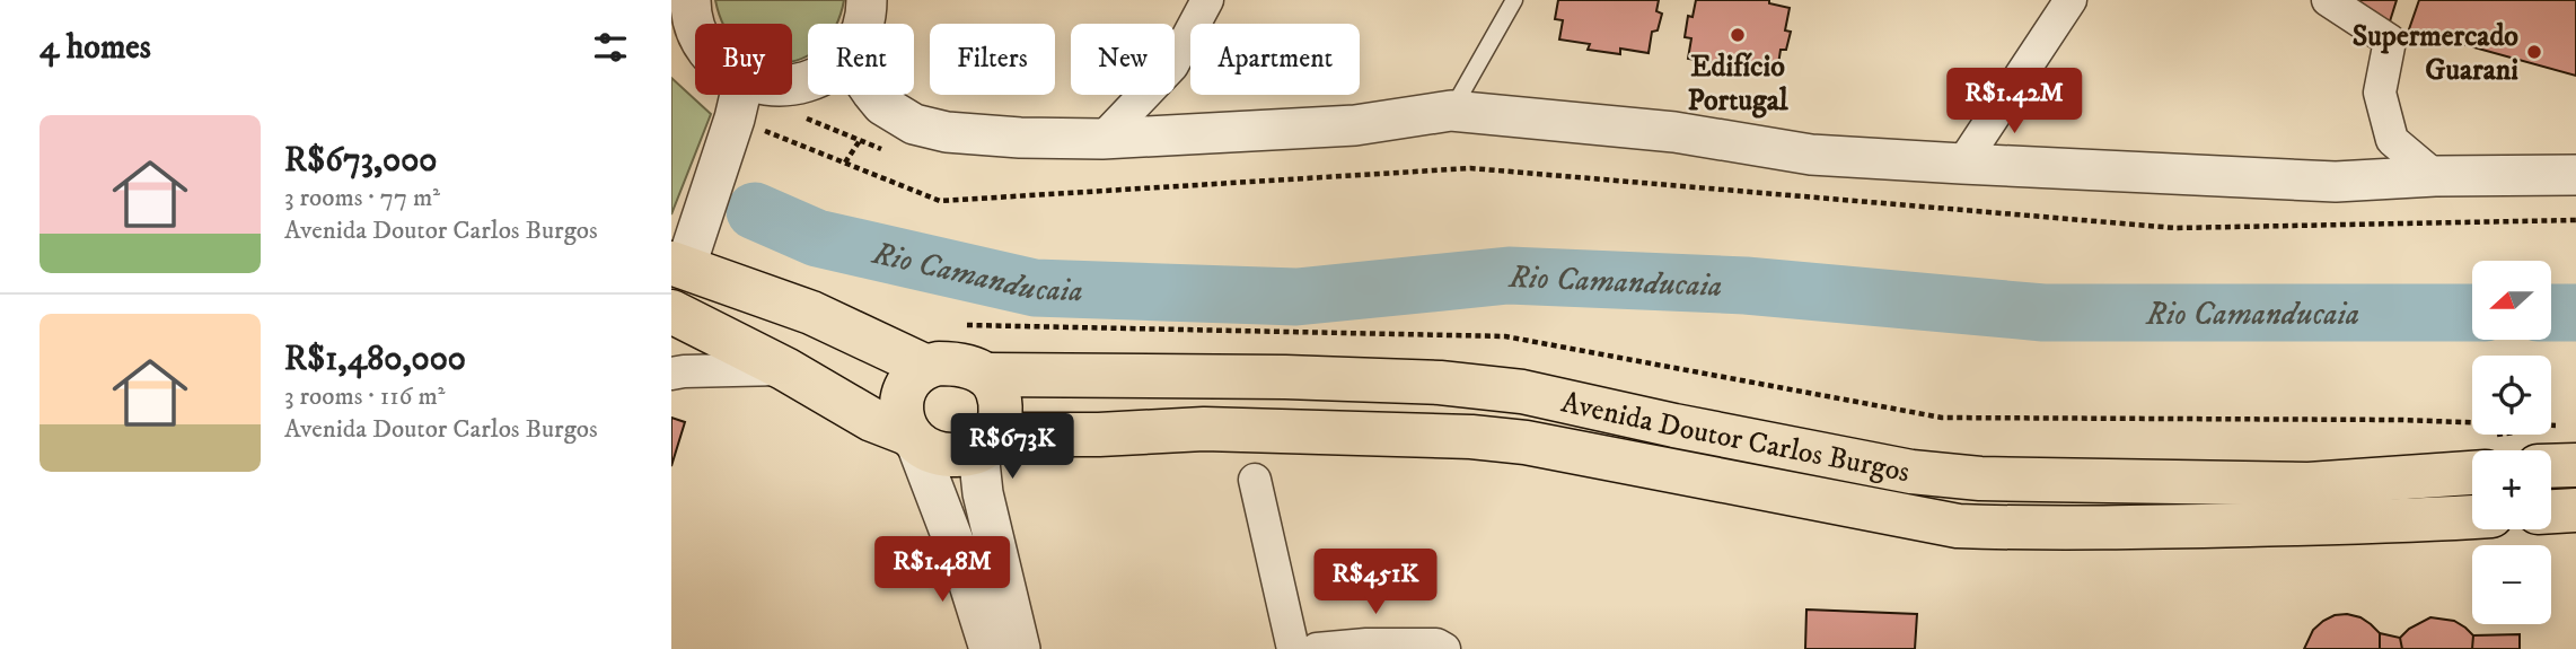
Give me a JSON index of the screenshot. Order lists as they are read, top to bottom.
{
  "streets": {
    "main road": ["Avenida Doutor Carlos Burgos"]
  },
  "water": ["Rio Camanducaia"],
  "places": ["Edifício Portugal", "Supermercado Guarani"],
  "north": "left",
  "page": {
    "heading": "4 homes",
    "chip": [
      "Buy",
      "Rent",
      "Filters",
      "New",
      "Apartment"
    ],
    "price": [
      "R$1.42M",
      "R$673K",
      "R$1.48M",
      "R$451K"
    ],
    "list": [
      {
        "name": "R$673,000",
        "note": "3 rooms · 77 m² · Avenida Doutor Carlos Burgos"
      },
      {
        "name": "R$1,480,000",
        "note": "3 rooms · 116 m² · Avenida Doutor Carlos Burgos"
      }
    ],
    "map_buttons": ["+", "−"]
  }
}
